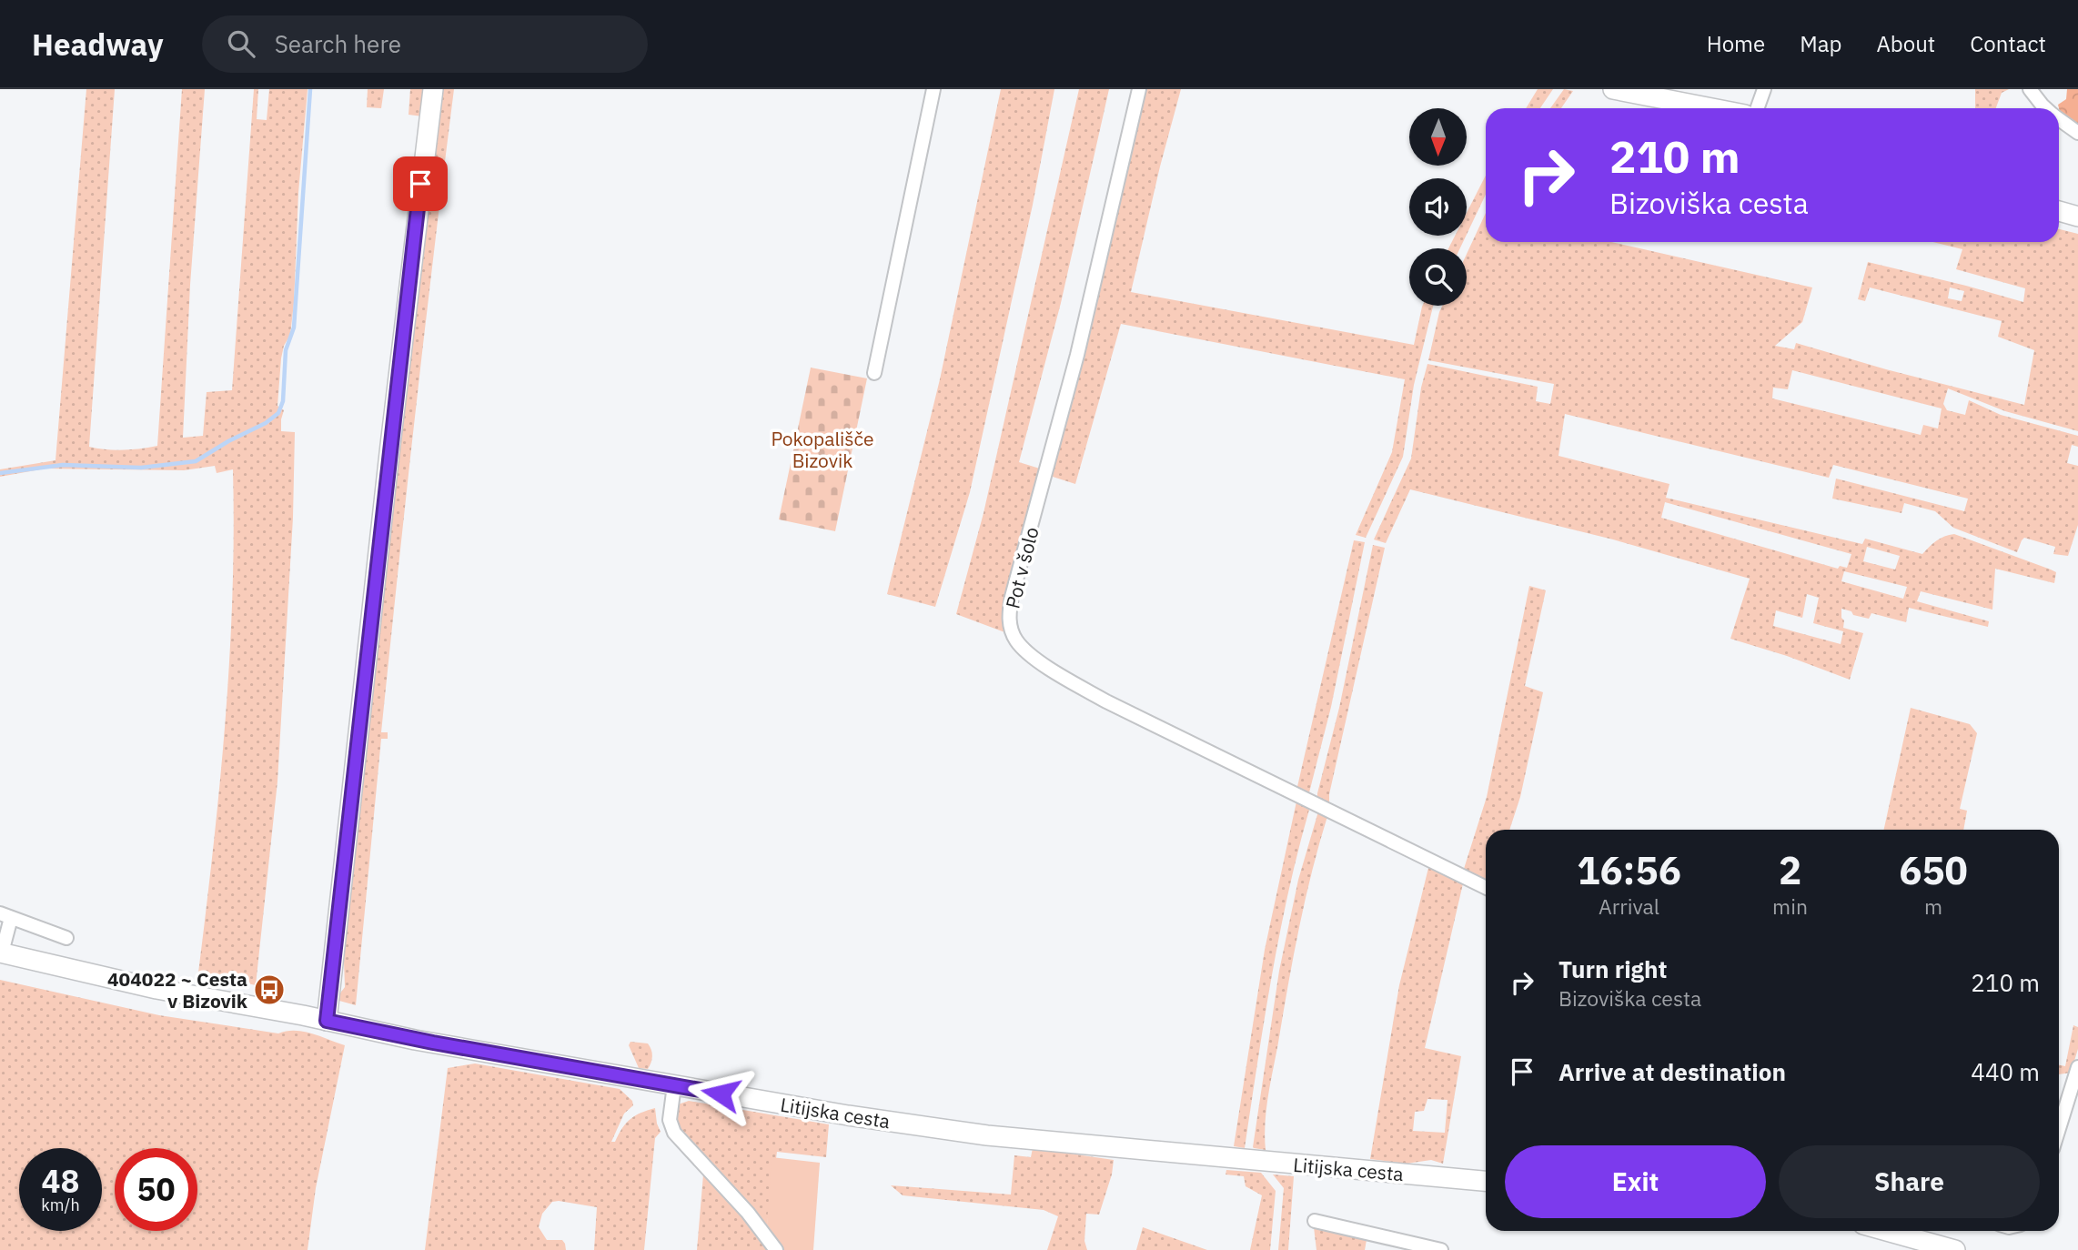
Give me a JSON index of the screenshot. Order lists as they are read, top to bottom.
{
  "streets": {
    "main road": ["Litijska cesta"],
    "street": ["Pot v šolo"]
  },
  "parks": ["Pokopališče Bizovik"],
  "places": {
    "bus stop": ["404022 ~ Cesta v Bizovik"]
  },
  "north": "bottom",
  "page": {
    "header": "Headway",
    "search": "Search here",
    "nav": [
      "Home",
      "Map",
      "About",
      "Contact"
    ],
    "turn": ["210 m", "Bizoviška cesta"],
    "eta": [
      "16:56",
      "Arrival",
      "2",
      "min",
      "650",
      "m"
    ],
    "list": [
      {
        "name": "Turn right",
        "note": "Bizoviška cesta",
        "value": "210 m"
      },
      {
        "name": "Arrive at destination",
        "value": "440 m"
      }
    ],
    "buttons": ["Exit", "Share"],
    "speed": "48 km/h",
    "limit": "50"
  }
}
